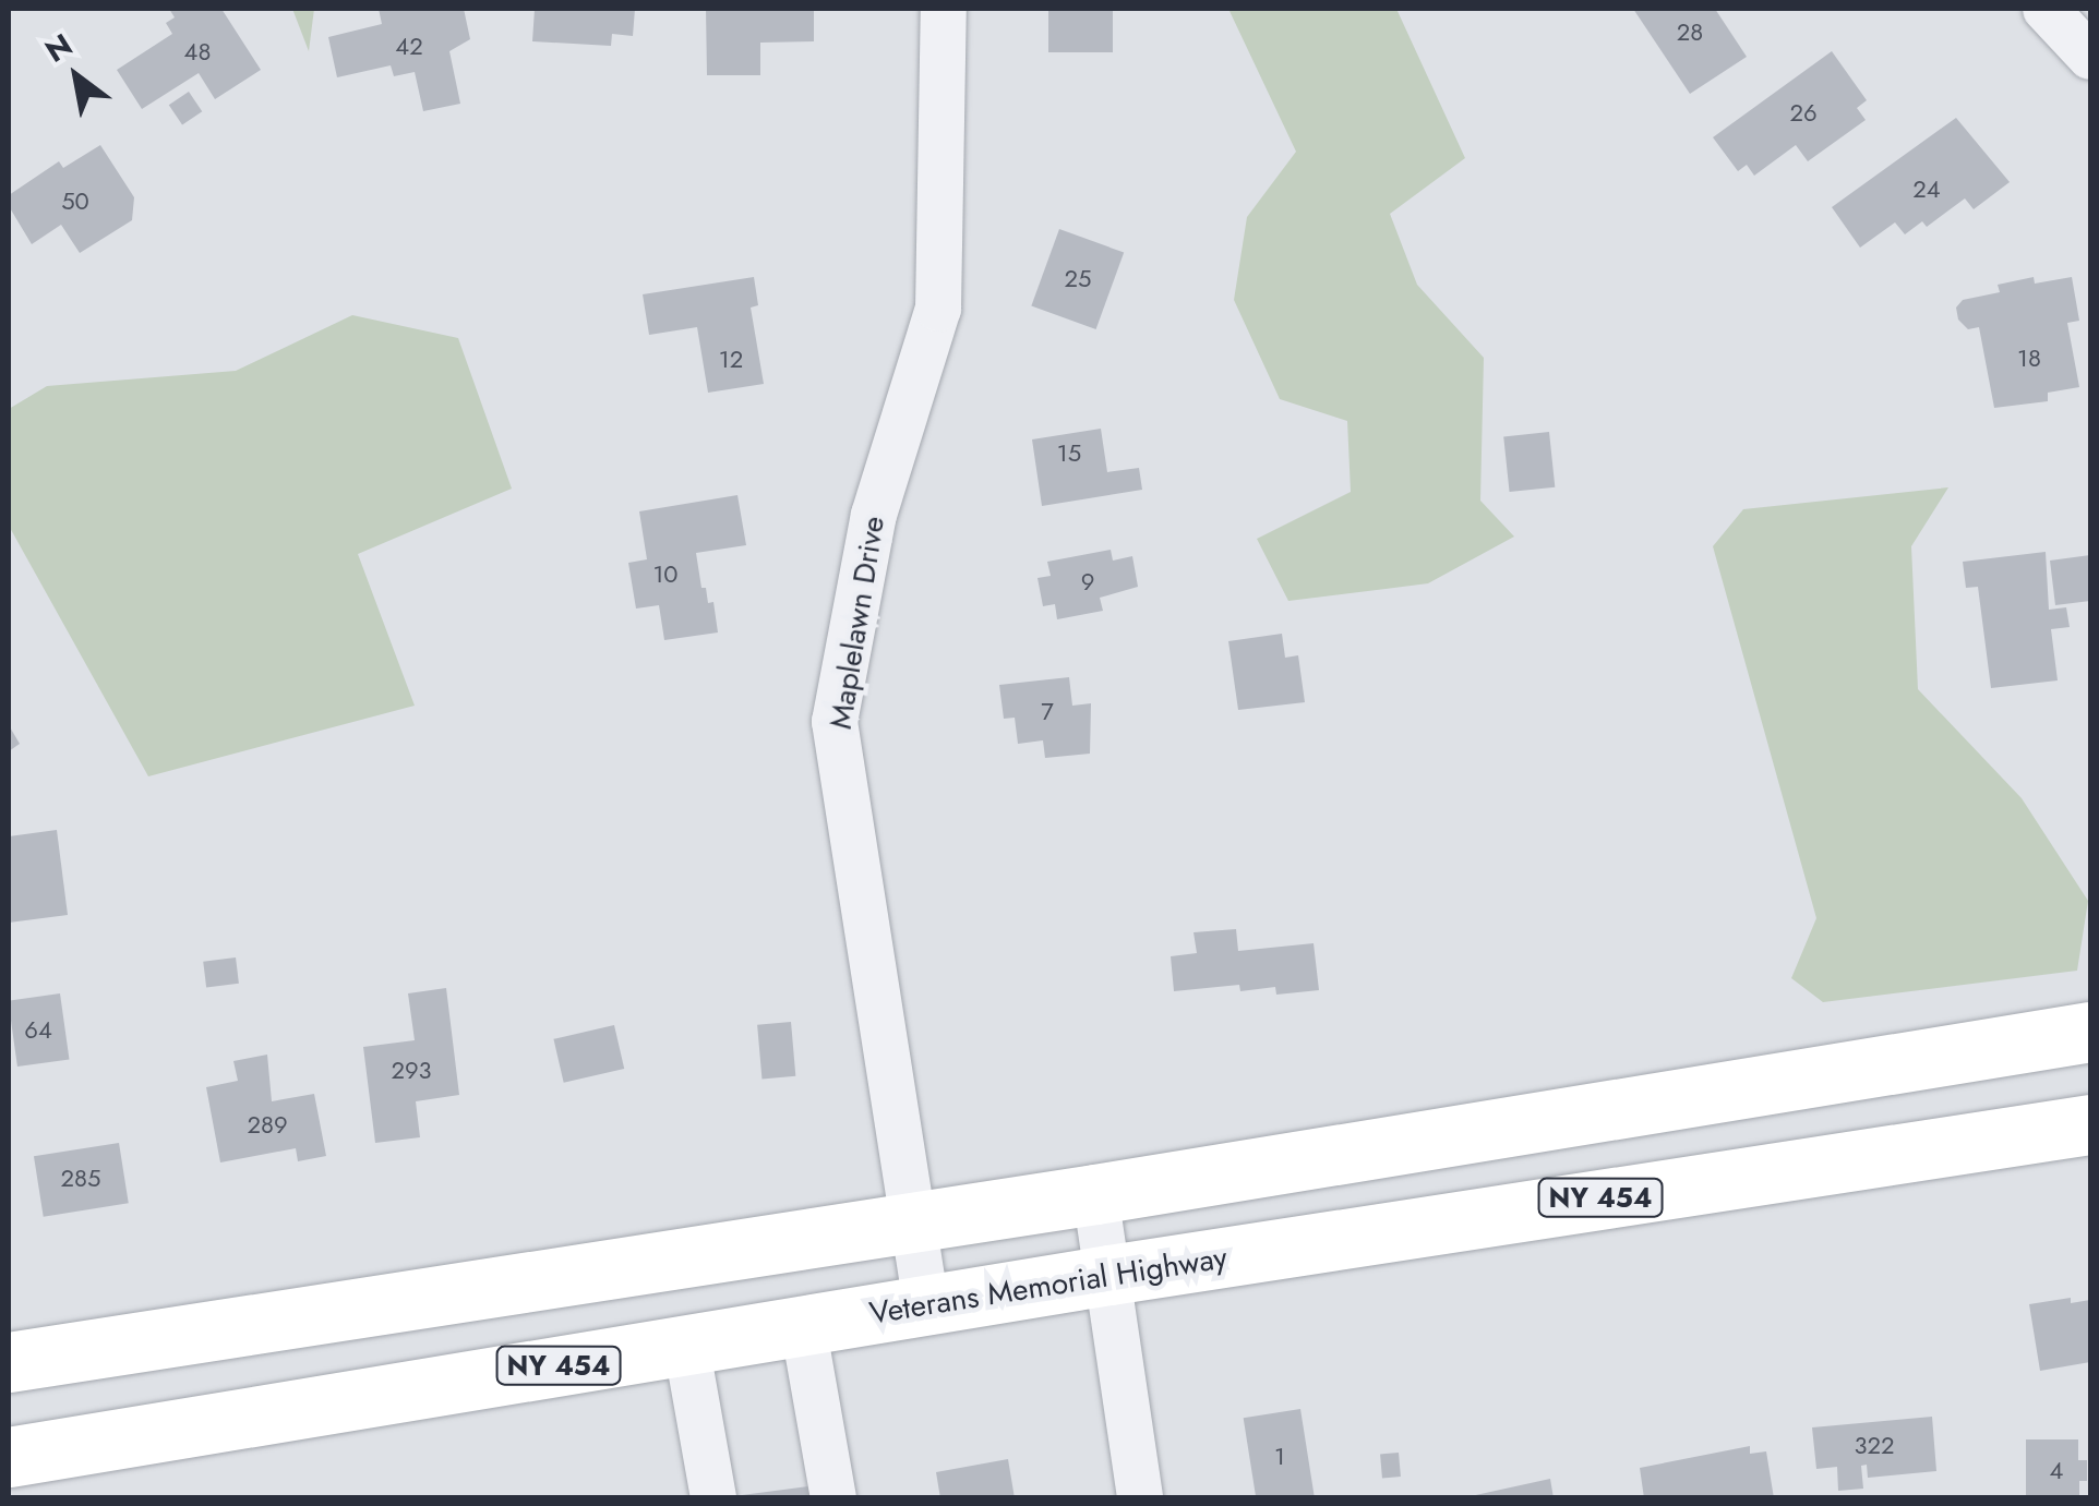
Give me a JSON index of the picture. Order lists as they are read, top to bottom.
{
  "streets": {
    "main road": ["NY 454", "Veterans Memorial Highway"],
    "street": ["Maplelawn Drive"]
  },
  "crossings": [
    ["Maplelawn Drive", "Veterans Memorial Highway"]
  ],
  "house_numbers": [
    "28",
    "42",
    "48",
    "26",
    "24",
    "50",
    "25",
    "18",
    "12",
    "15",
    "10",
    "9",
    "7",
    "64",
    "293",
    "289",
    "285",
    "322",
    "1",
    "4"
  ],
  "north": "top left"
}
